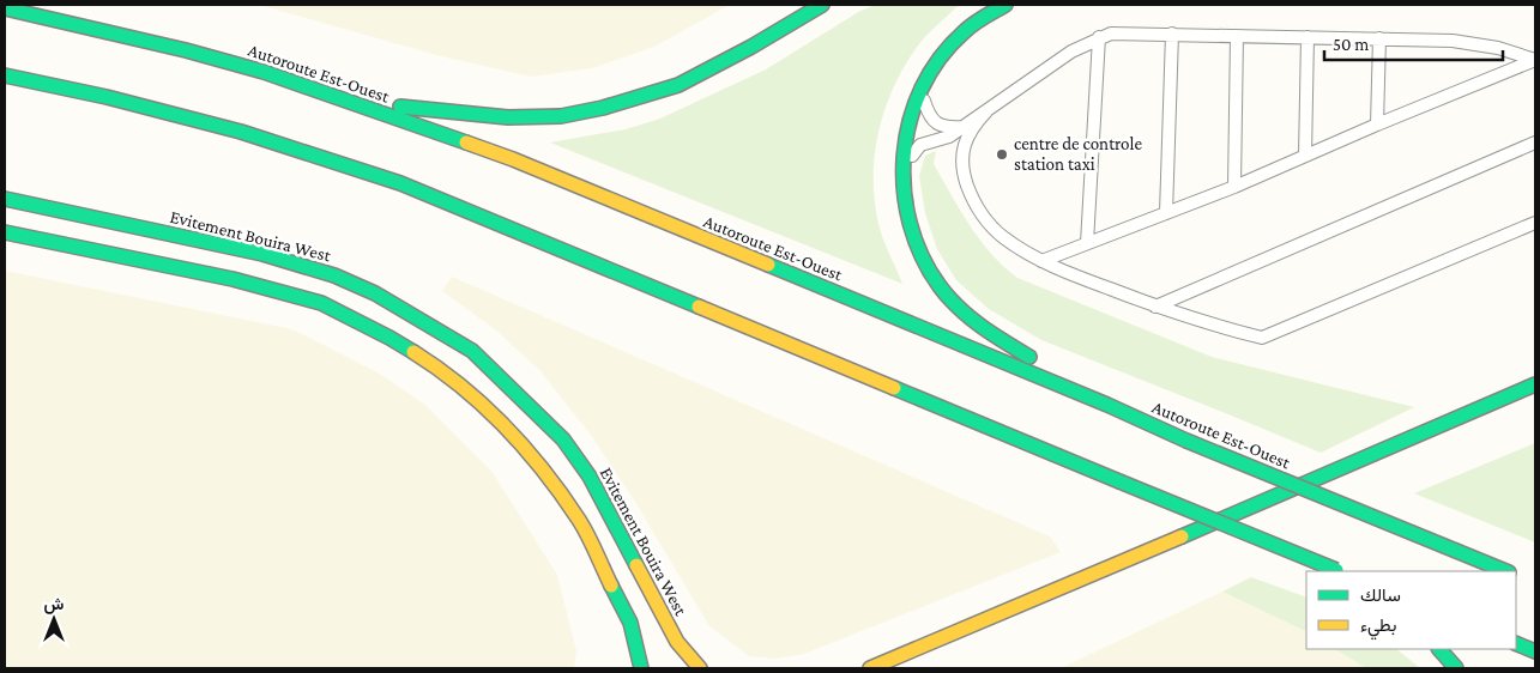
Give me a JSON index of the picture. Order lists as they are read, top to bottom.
{
  "streets": {
    "main road": ["Autoroute Est-Ouest", "Evitement Bouira West"]
  },
  "places": ["centre de controle station taxi"],
  "legend": ["سالك", "بطيء"],
  "scale_bar": "50 m",
  "north": "top"
}
